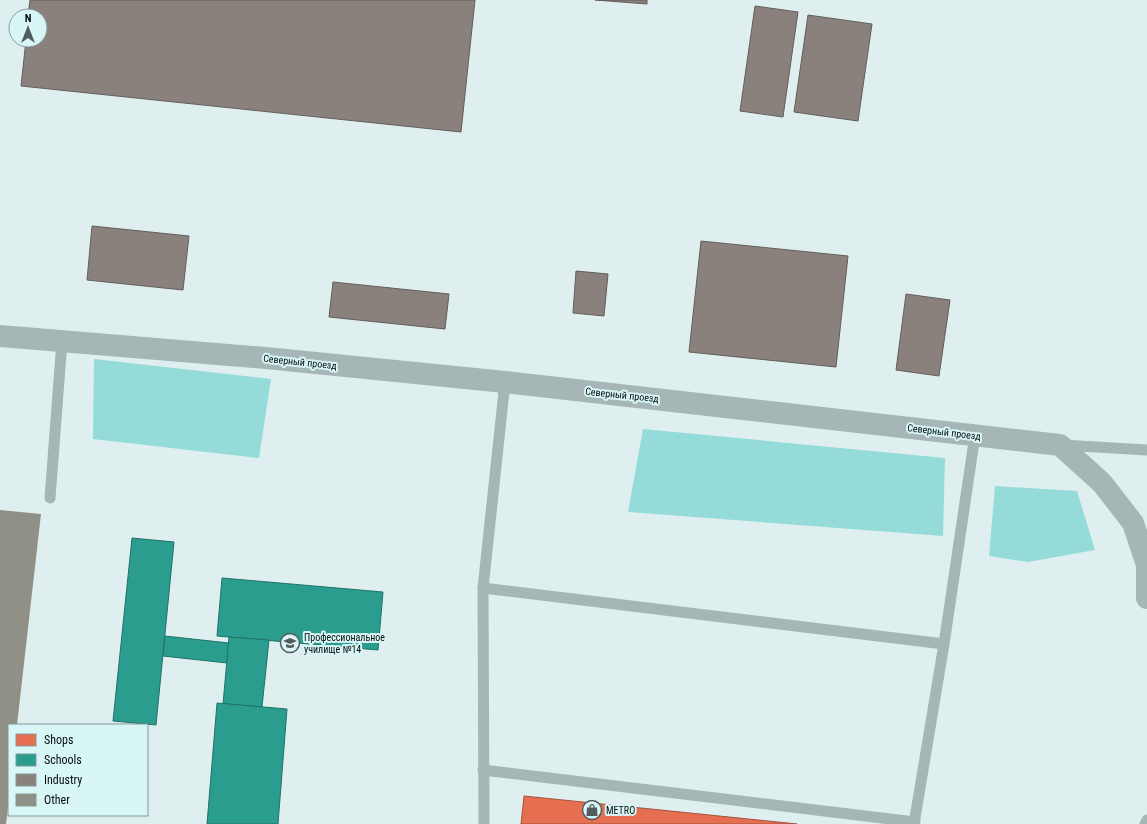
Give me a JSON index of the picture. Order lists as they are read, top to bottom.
{
  "streets": {
    "street": ["Северный проезд"]
  },
  "places": {
    "school or university": ["Профессиональное училище №14"],
    "shop": ["METRO"]
  },
  "legend": [
    "Shops",
    "Schools",
    "Industry",
    "Other"
  ],
  "north": "top"
}
